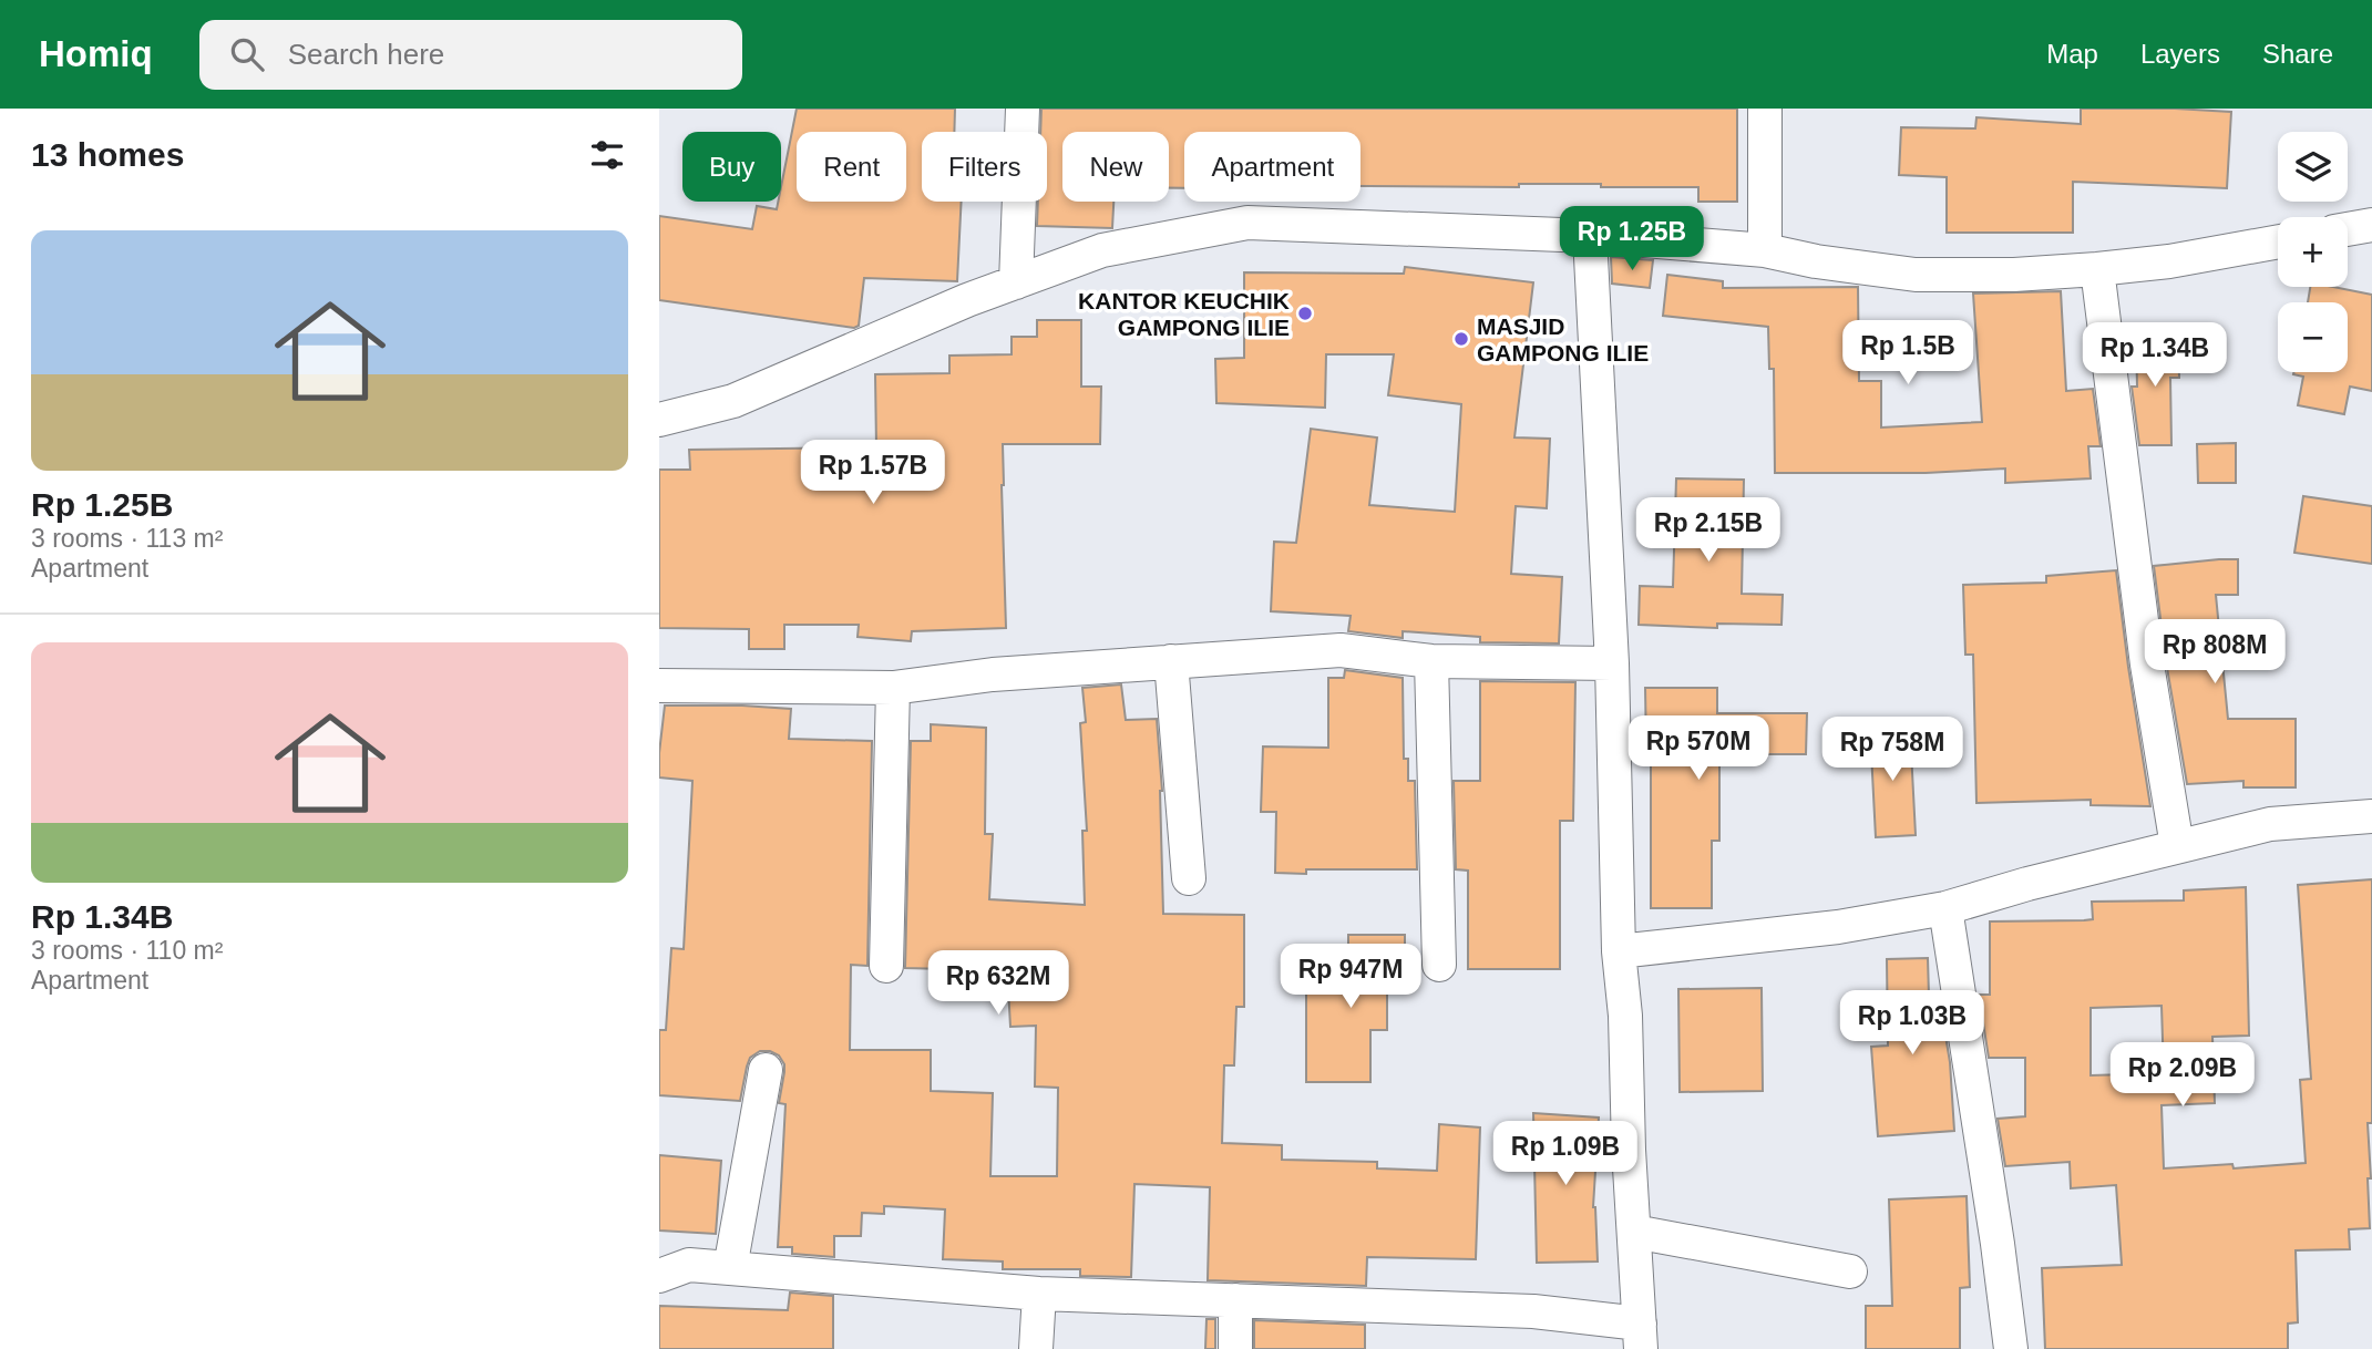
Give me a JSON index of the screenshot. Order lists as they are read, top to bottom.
{
  "places": ["KANTOR KEUCHIK GAMPONG ILIE", "MASJID GAMPONG ILIE"],
  "page": {
    "header": "Homiq",
    "search": "Search here",
    "nav": ["Map", "Layers", "Share"],
    "heading": "13 homes",
    "map_buttons": ["+", "−"],
    "chip": [
      "Buy",
      "Rent",
      "Filters",
      "New",
      "Apartment"
    ],
    "list": [
      {
        "name": "Rp 1.25B",
        "note": "3 rooms · 113 m² · Apartment"
      },
      {
        "name": "Rp 1.34B",
        "note": "3 rooms · 110 m² · Apartment"
      }
    ],
    "price": [
      "Rp 1.25B",
      "Rp 1.5B",
      "Rp 1.34B",
      "Rp 1.57B",
      "Rp 2.15B",
      "Rp 808M",
      "Rp 570M",
      "Rp 758M",
      "Rp 947M",
      "Rp 632M",
      "Rp 1.03B",
      "Rp 2.09B",
      "Rp 1.09B"
    ]
  }
}
